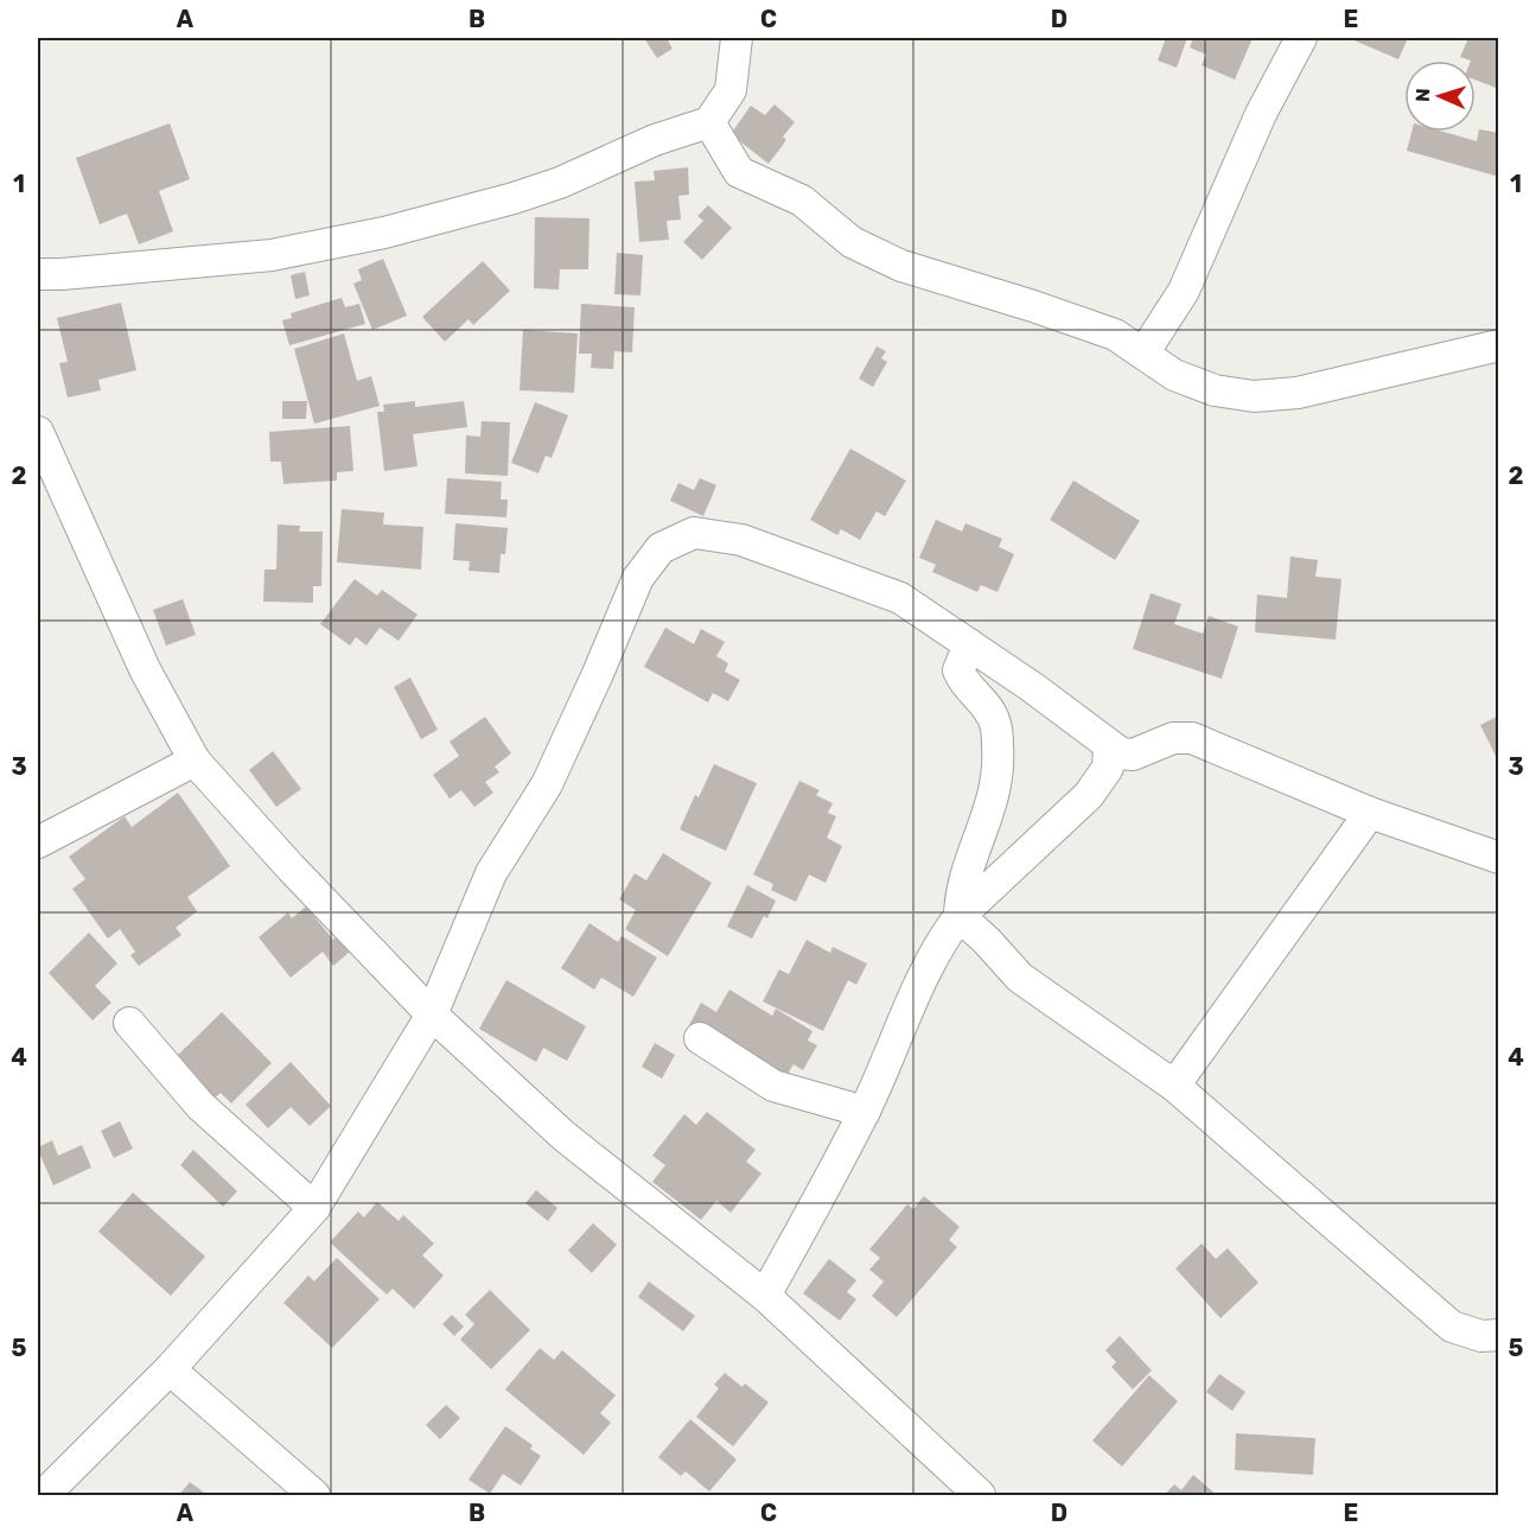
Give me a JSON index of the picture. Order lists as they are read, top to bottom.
{
  "north": "left",
  "grid": {
    "columns": [
      "A",
      "B",
      "C",
      "D",
      "E"
    ],
    "rows": [
      "1",
      "2",
      "3",
      "4",
      "5"
    ]
  }
}
